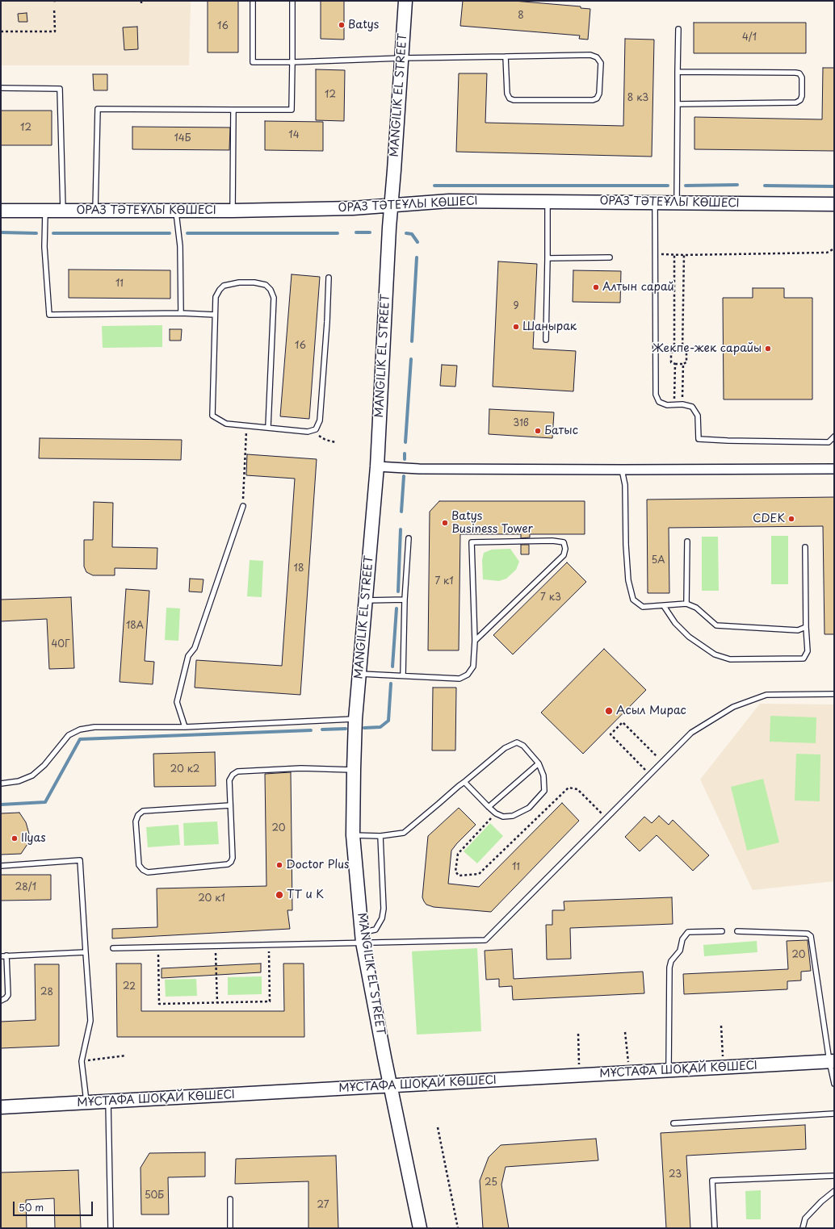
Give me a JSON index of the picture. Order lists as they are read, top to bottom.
{
  "streets": {
    "street": ["MANGILIK EL STREET", "ОРАЗ ТӘТЕҰЛЫ КӨШЕСІ", "МҰСТАФА ШОҚАЙ КӨШЕСІ"]
  },
  "crossings": [
    ["MANGILIK EL STREET", "ОРАЗ ТӘТЕҰЛЫ КӨШЕСІ"],
    ["MANGILIK EL STREET", "МҰСТАФА ШОҚАЙ КӨШЕСІ"]
  ],
  "places": [
    "Batys",
    "Алтын сарай",
    "Шанырак",
    "Жекпе-жек сарайы",
    "Батыс",
    "CDEK",
    "Batys Business Tower",
    "Асыл Мирас",
    "Ilyas",
    "Doctor Plus",
    "ТТ и К"
  ],
  "house_numbers": [
    "8",
    "16",
    "4/1",
    "12",
    "8 к3",
    "12",
    "14",
    "14Б",
    "11",
    "9",
    "16",
    "31в",
    "5А",
    "18",
    "7 к1",
    "7 к3",
    "18А",
    "40Г",
    "20 к2",
    "20",
    "11",
    "28/1",
    "20 к1",
    "20",
    "22",
    "28",
    "23",
    "25",
    "50Б",
    "27"
  ],
  "scale_bar": "50 m"
}
